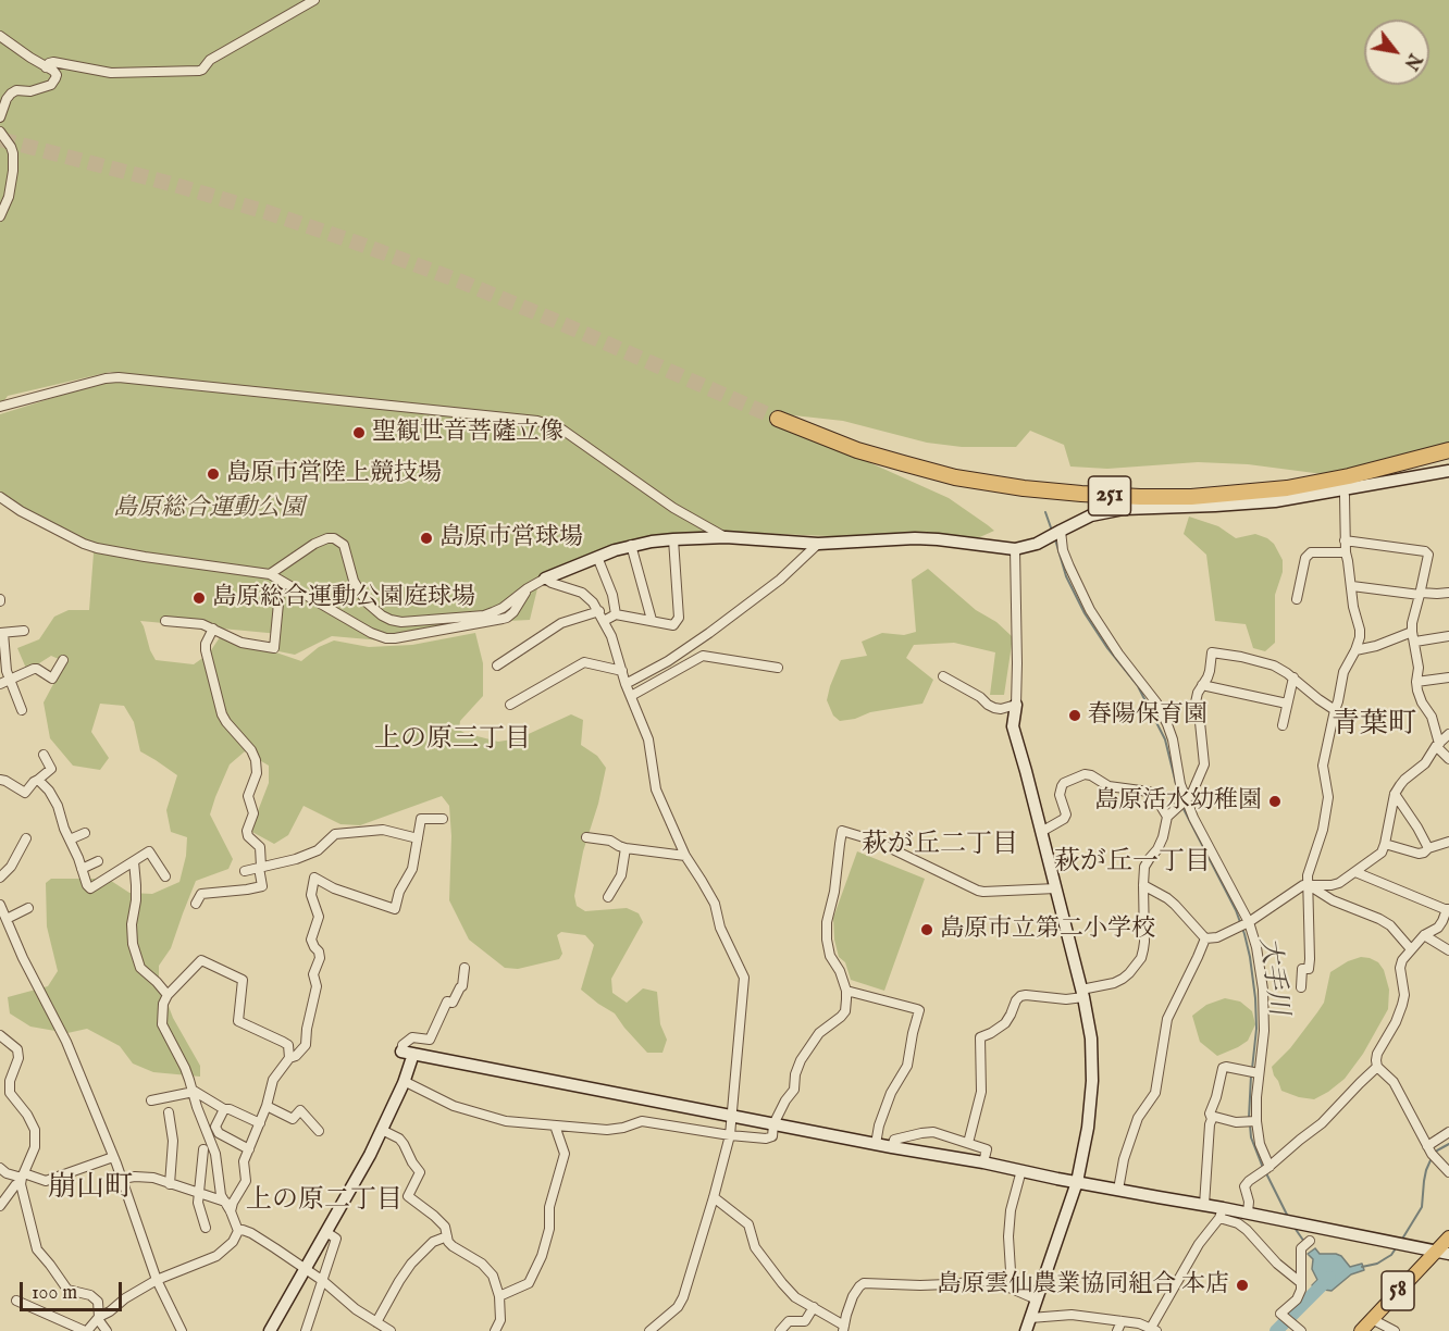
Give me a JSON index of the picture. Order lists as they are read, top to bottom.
{
  "streets": {
    "highway": ["251"],
    "main road": ["58"]
  },
  "districts": [
    "青葉町",
    "上の原三丁目",
    "萩が丘二丁目",
    "萩が丘一丁目",
    "崩山町",
    "上の原二丁目"
  ],
  "water": ["大手川"],
  "parks": ["島原総合運動公園"],
  "places": [
    "聖観世音菩薩立像",
    "島原市営陸上競技場",
    "島原市営球場",
    "島原総合運動公園庭球場",
    "春陽保育園",
    "島原活水幼稚園",
    "島原市立第二小学校",
    "島原雲仙農業協同組合 本店"
  ],
  "scale_bar": "100 m",
  "north": "bottom right"
}
